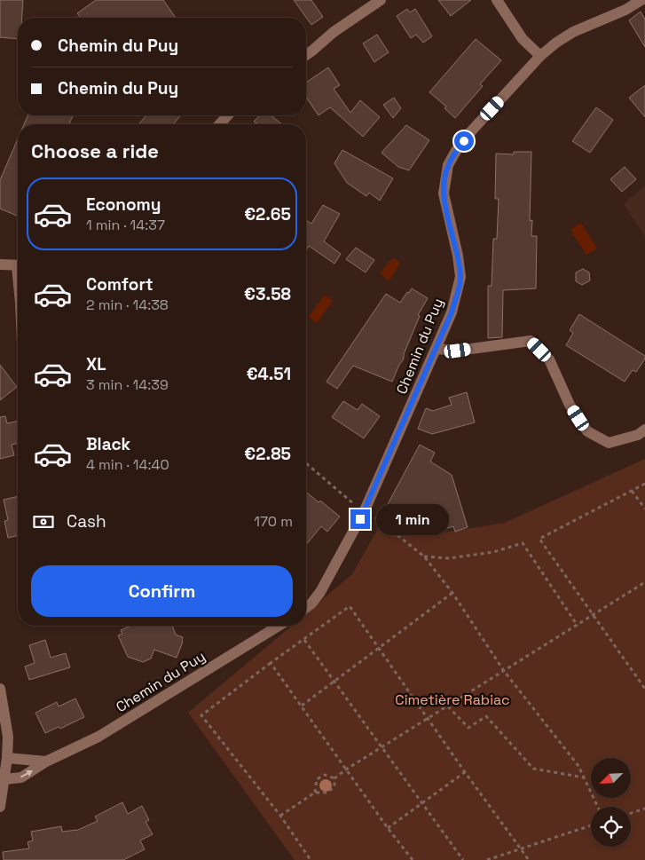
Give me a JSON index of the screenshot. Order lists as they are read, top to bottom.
{
  "streets": {
    "street": ["Chemin du Puy"]
  },
  "parks": ["Cimetière Rabiac"],
  "north": "bottom left",
  "page": {
    "banner": ["Chemin du Puy", "Chemin du Puy"],
    "heading": "Choose a ride",
    "list": [
      {
        "name": "Economy",
        "note": "1 min · 14:37",
        "value": "€2.65"
      },
      {
        "name": "Comfort",
        "note": "2 min · 14:38",
        "value": "€3.58"
      },
      {
        "name": "XL",
        "note": "3 min · 14:39",
        "value": "€4.51"
      },
      {
        "name": "Black",
        "note": "4 min · 14:40",
        "value": "€2.85"
      }
    ],
    "pay": ["Cash", "170 m"],
    "bubble": "1 min",
    "buttons": "Confirm"
  }
}
